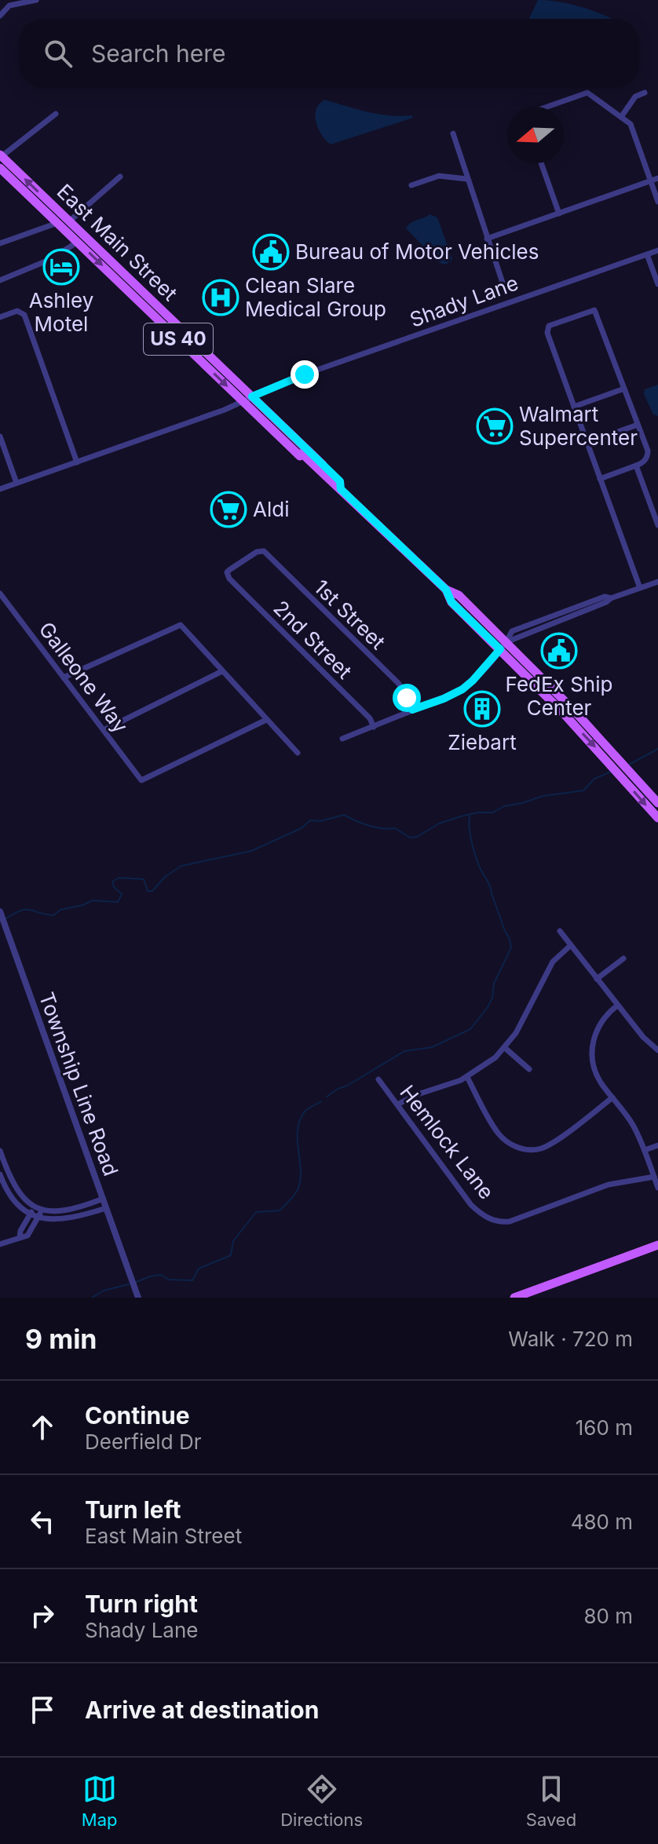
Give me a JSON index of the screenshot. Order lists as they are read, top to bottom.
{
  "streets": {
    "main road": ["East Main Street", "US 40"],
    "street": [
      "Shady Lane",
      "1st Street",
      "2nd Street",
      "Galleone Way",
      "Township Line Road",
      "Hemlock Lane"
    ]
  },
  "crossings": [
    ["East Main Street", "Shady Lane"],
    ["1st Street", "2nd Street"]
  ],
  "places": {
    "public building": ["Bureau of Motor Vehicles", "FedEx Ship Center"],
    "hotel": ["Ashley Motel"],
    "hospital": ["Clean Slare Medical Group"],
    "supermarket": ["Walmart Supercenter", "Aldi"],
    "building": ["Ziebart"]
  },
  "north": "left",
  "page": {
    "search": "Search here",
    "heading": ["9 min", "Walk · 720 m"],
    "list": [
      ["Continue", "Deerfield Dr", "160 m"],
      ["Turn left", "East Main Street", "480 m"],
      ["Turn right", "Shady Lane", "80 m"],
      "Arrive at destination"
    ],
    "nav": ["Map", "Directions", "Saved"]
  }
}
